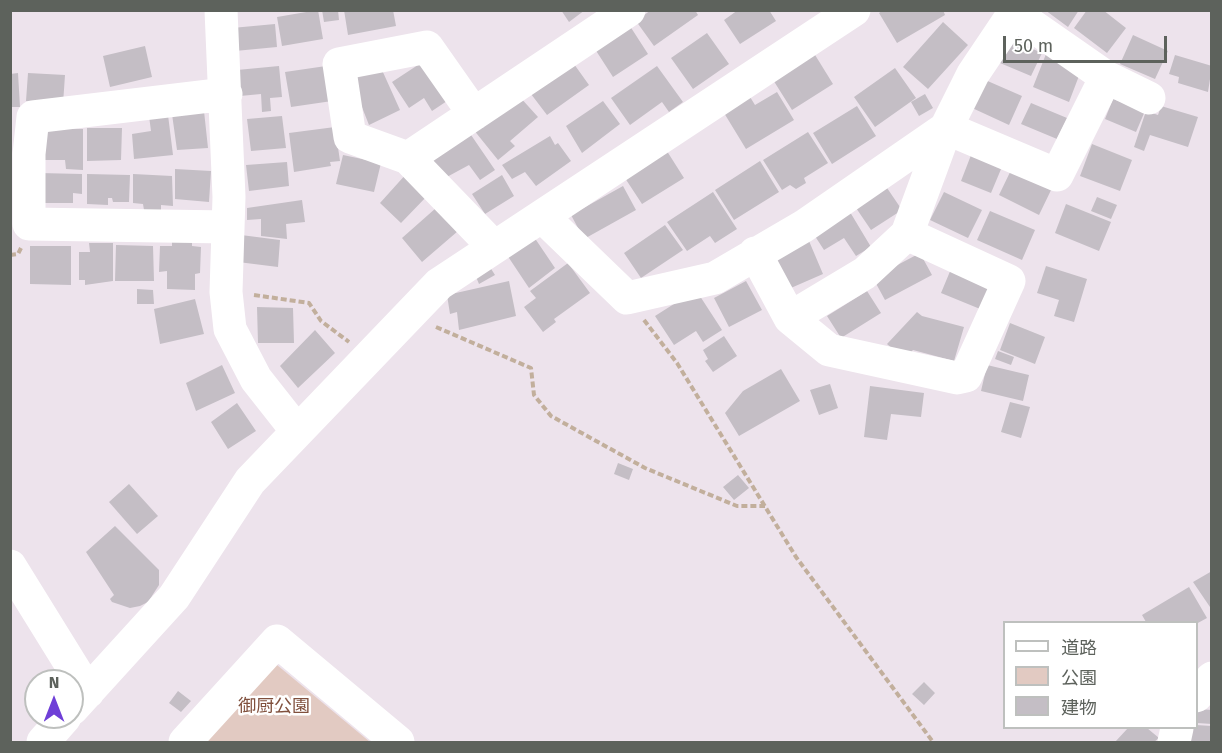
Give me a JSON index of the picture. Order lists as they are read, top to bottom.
{
  "parks": ["御厨公園"],
  "legend": ["道路", "公園", "建物"],
  "scale_bar": "50 m",
  "north": "top"
}
